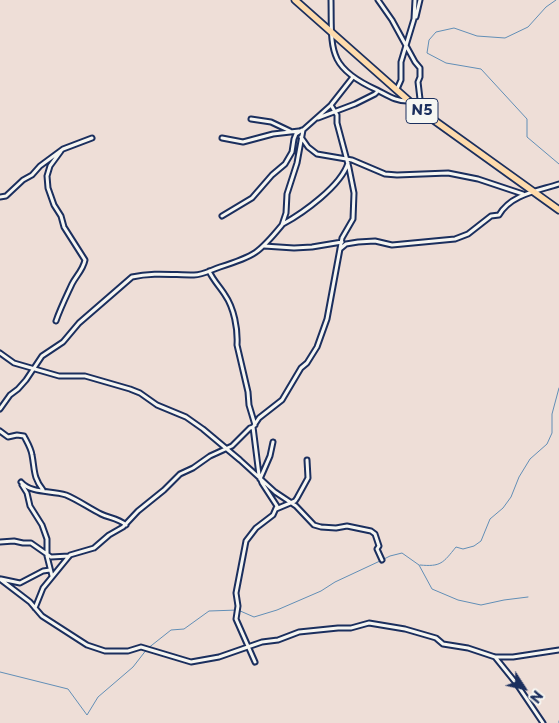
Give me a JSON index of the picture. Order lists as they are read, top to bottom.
{
  "streets": {
    "highway": ["N5"]
  },
  "north": "bottom right"
}
